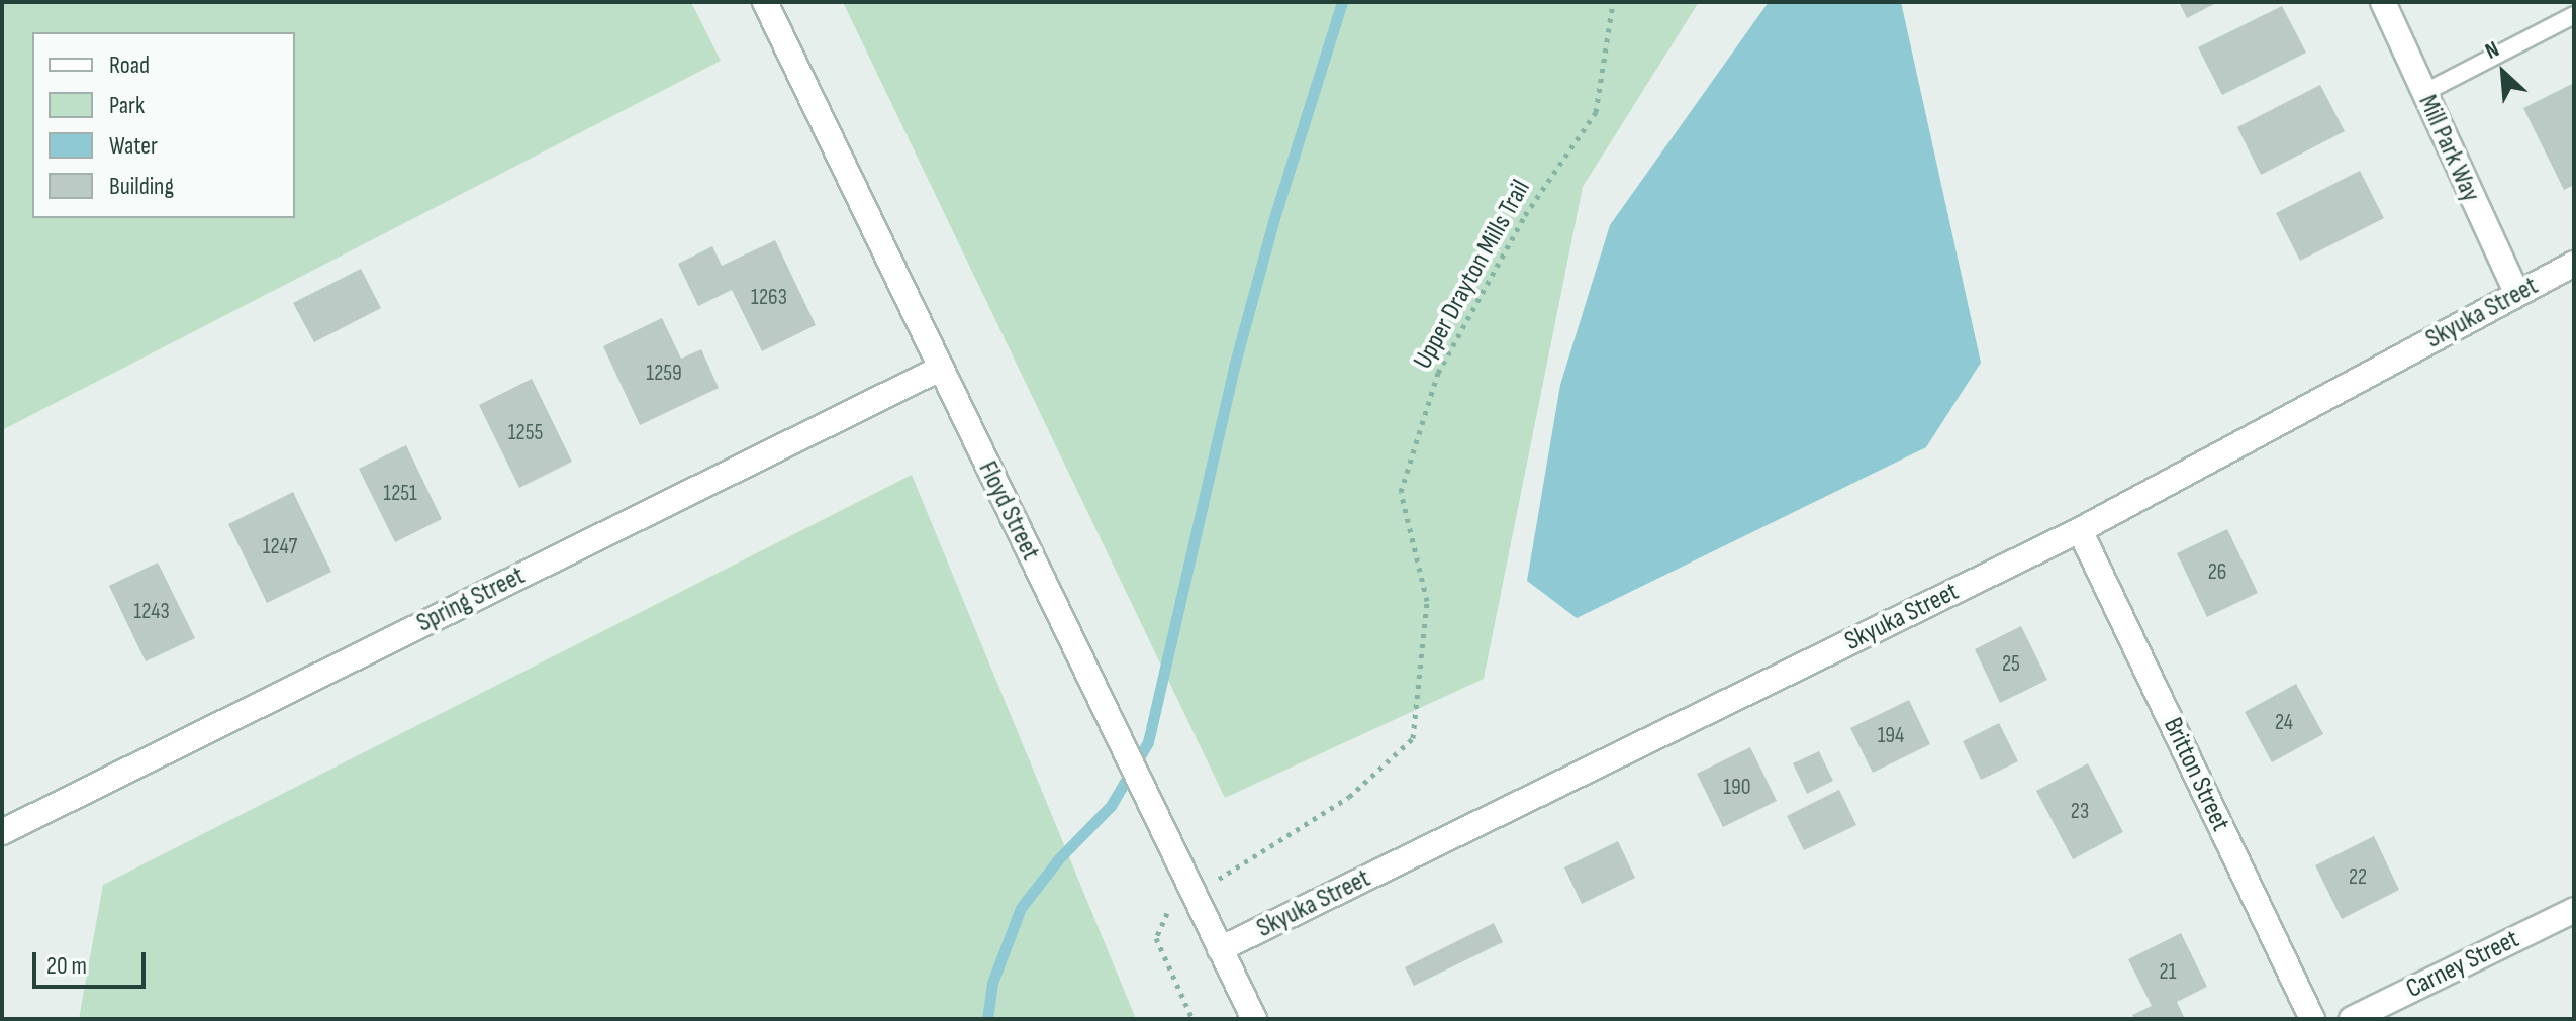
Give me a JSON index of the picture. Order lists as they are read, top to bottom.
{
  "streets": {
    "street": [
      "Mill Park Way",
      "Skyuka Street",
      "Floyd Street",
      "Spring Street",
      "Britton Street",
      "Carney Street"
    ],
    "path": ["Upper Drayton Mills Trail"]
  },
  "crossings": [
    ["Mill Park Way", "Skyuka Street"],
    ["Upper Drayton Mills Trail", "Floyd Street"],
    ["Skyuka Street", "Floyd Street"],
    ["Skyuka Street", "Britton Street"],
    ["Floyd Street", "Spring Street"]
  ],
  "house_numbers": [
    "1263",
    "1259",
    "1255",
    "1251",
    "1247",
    "26",
    "1243",
    "25",
    "24",
    "194",
    "190",
    "23",
    "22",
    "21"
  ],
  "legend": [
    "Road",
    "Park",
    "Water",
    "Building"
  ],
  "scale_bar": "20 m",
  "north": "top left"
}
